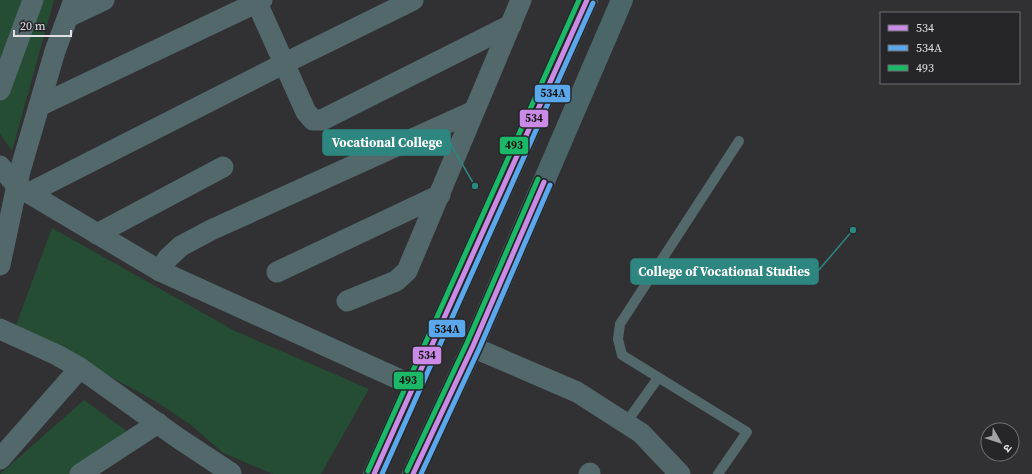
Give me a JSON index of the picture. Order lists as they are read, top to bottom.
{
  "places": ["Vocational College", "College of Vocational Studies"],
  "lines": ["transit line 534", "transit line 493", "transit line 534A"],
  "legend": ["534", "534A", "493"],
  "scale_bar": "20 m",
  "north": "bottom right"
}
